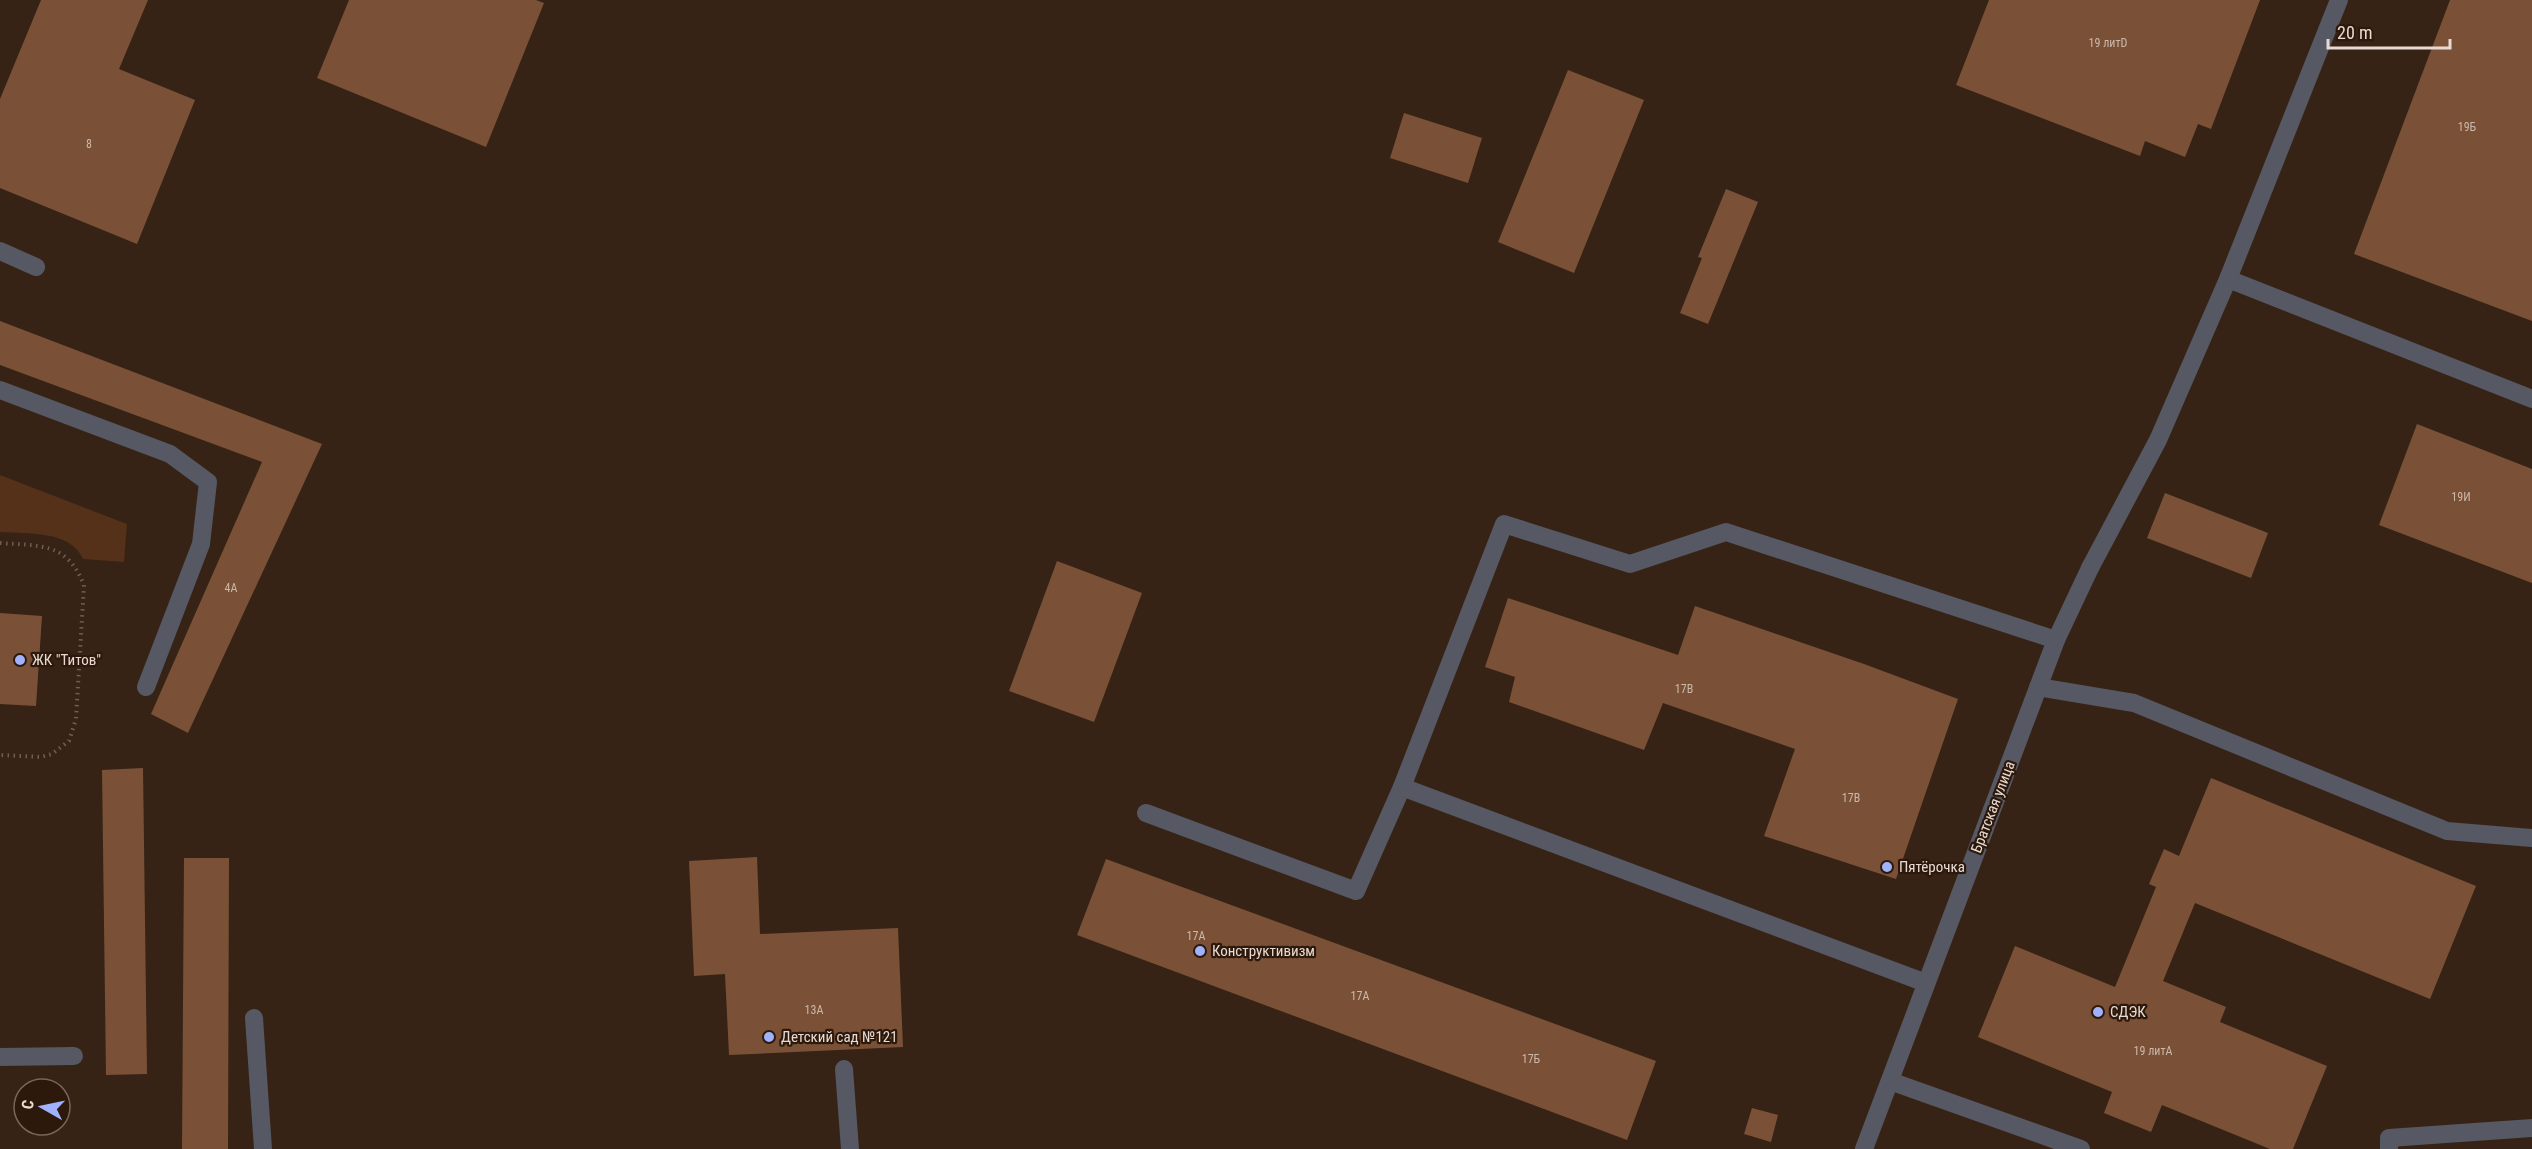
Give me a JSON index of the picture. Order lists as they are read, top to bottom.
{
  "streets": {
    "street": ["Братская улица"]
  },
  "places": [
    "ЖК \"Титов\"",
    "Пятёрочка",
    "Конструктивизм",
    "СДЭК",
    "Детский сад №121"
  ],
  "house_numbers": [
    "19 литD",
    "19Б",
    "8",
    "19И",
    "4А",
    "17В",
    "17В",
    "17А",
    "17А",
    "13А",
    "19 литА",
    "17Б"
  ],
  "scale_bar": "20 m",
  "north": "left"
}
